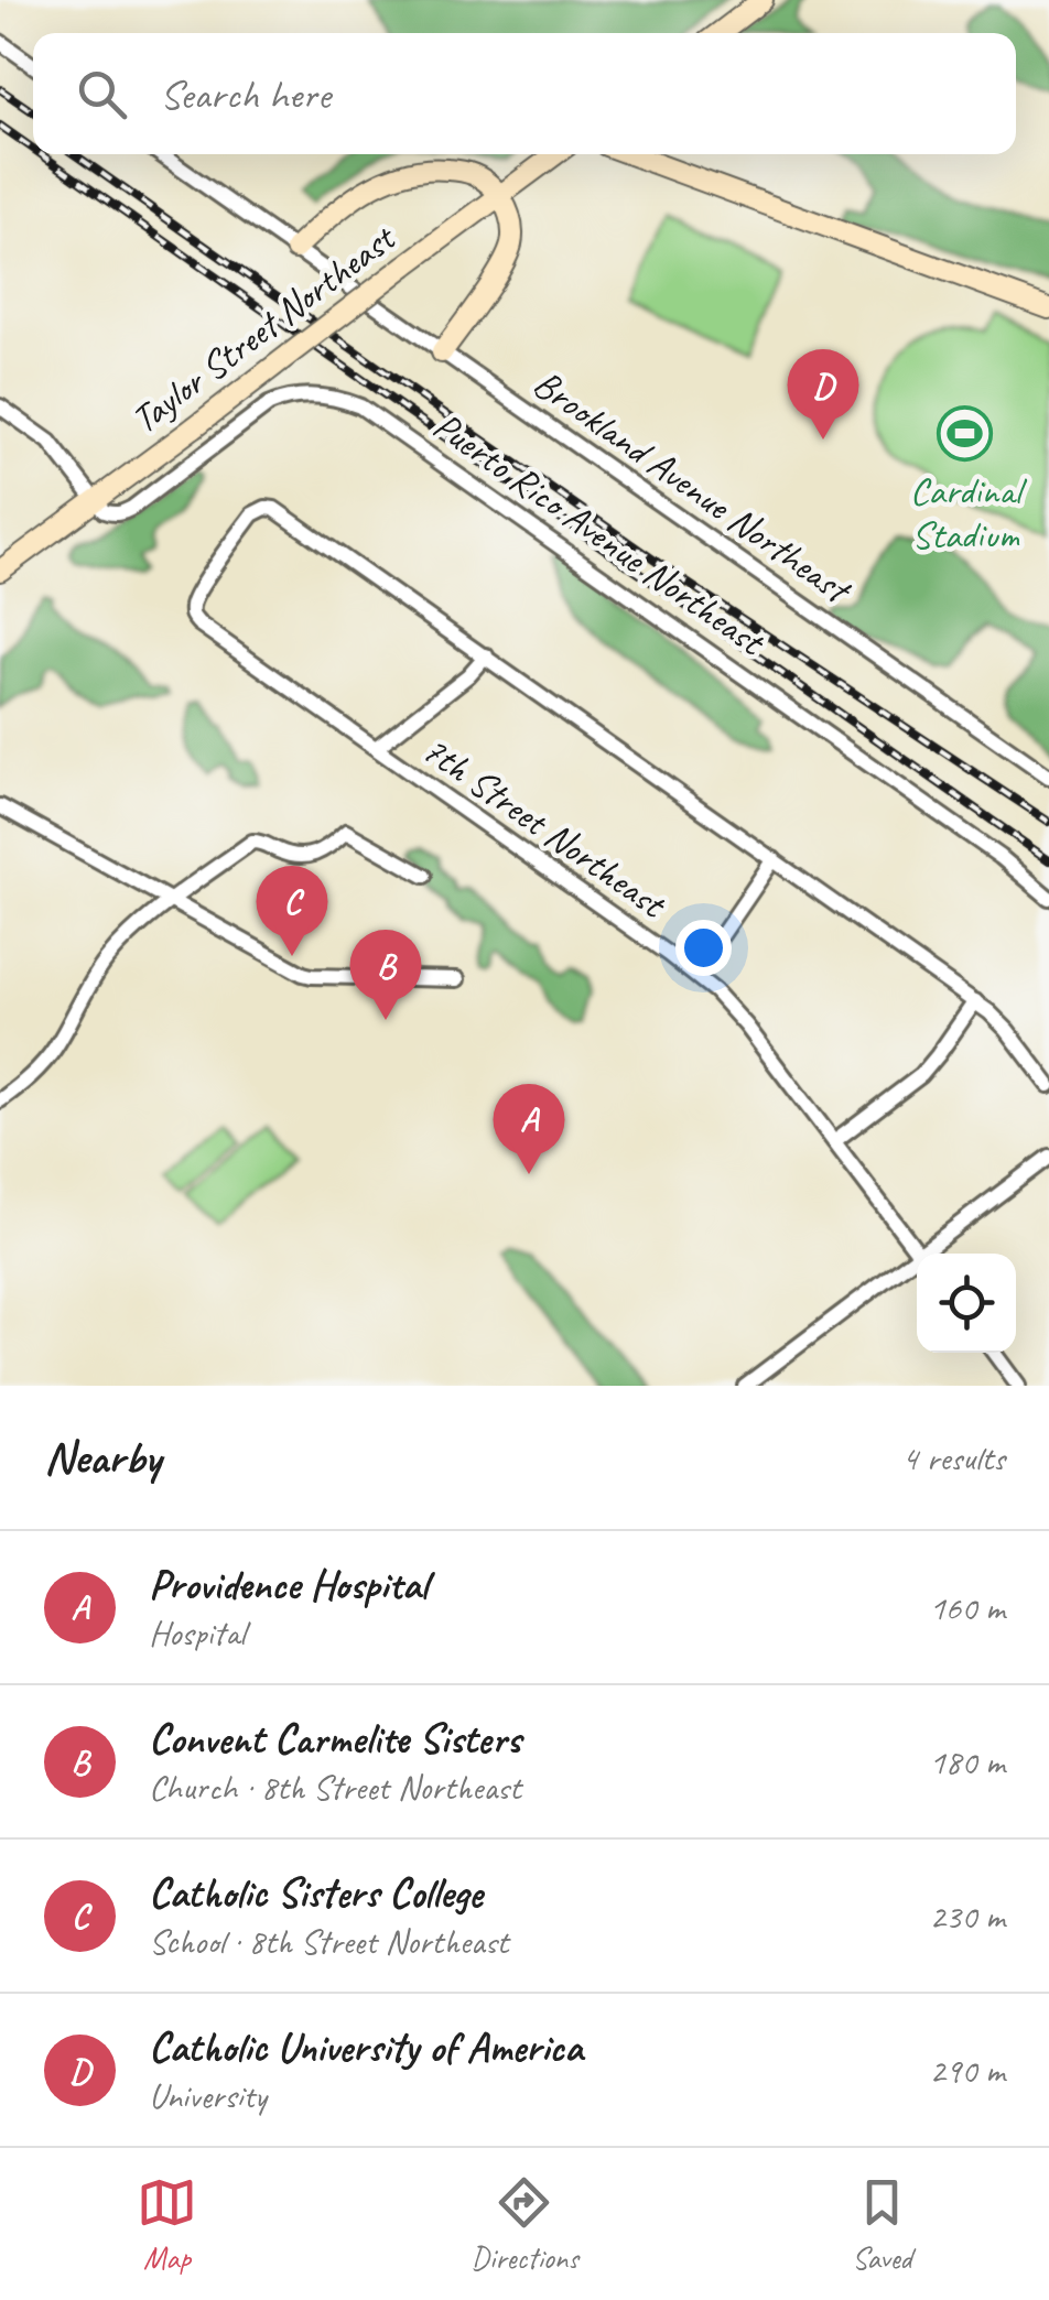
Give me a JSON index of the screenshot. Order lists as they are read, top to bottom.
{
  "streets": {
    "main road": ["Taylor Street Northeast"],
    "street": ["Brookland Avenue Northeast", "Puerto Rico Avenue Northeast", "7th Street Northeast"]
  },
  "crossings": [
    ["Taylor Street Northeast", "Puerto Rico Avenue Northeast"]
  ],
  "places": {
    "sports": ["Cardinal Stadium"]
  },
  "page": {
    "search": "Search here",
    "pins": [
      "D",
      "C",
      "B",
      "A"
    ],
    "heading": ["Nearby", "4 results"],
    "list": [
      {
        "mark": "A",
        "name": "Providence Hospital",
        "note": "Hospital",
        "value": "160 m"
      },
      {
        "mark": "B",
        "name": "Convent Carmelite Sisters",
        "note": "Church · 8th Street Northeast",
        "value": "180 m"
      },
      {
        "mark": "C",
        "name": "Catholic Sisters College",
        "note": "School · 8th Street Northeast",
        "value": "230 m"
      },
      {
        "mark": "D",
        "name": "Catholic University of America",
        "note": "University",
        "value": "290 m"
      }
    ],
    "nav": ["Map", "Directions", "Saved"]
  }
}
